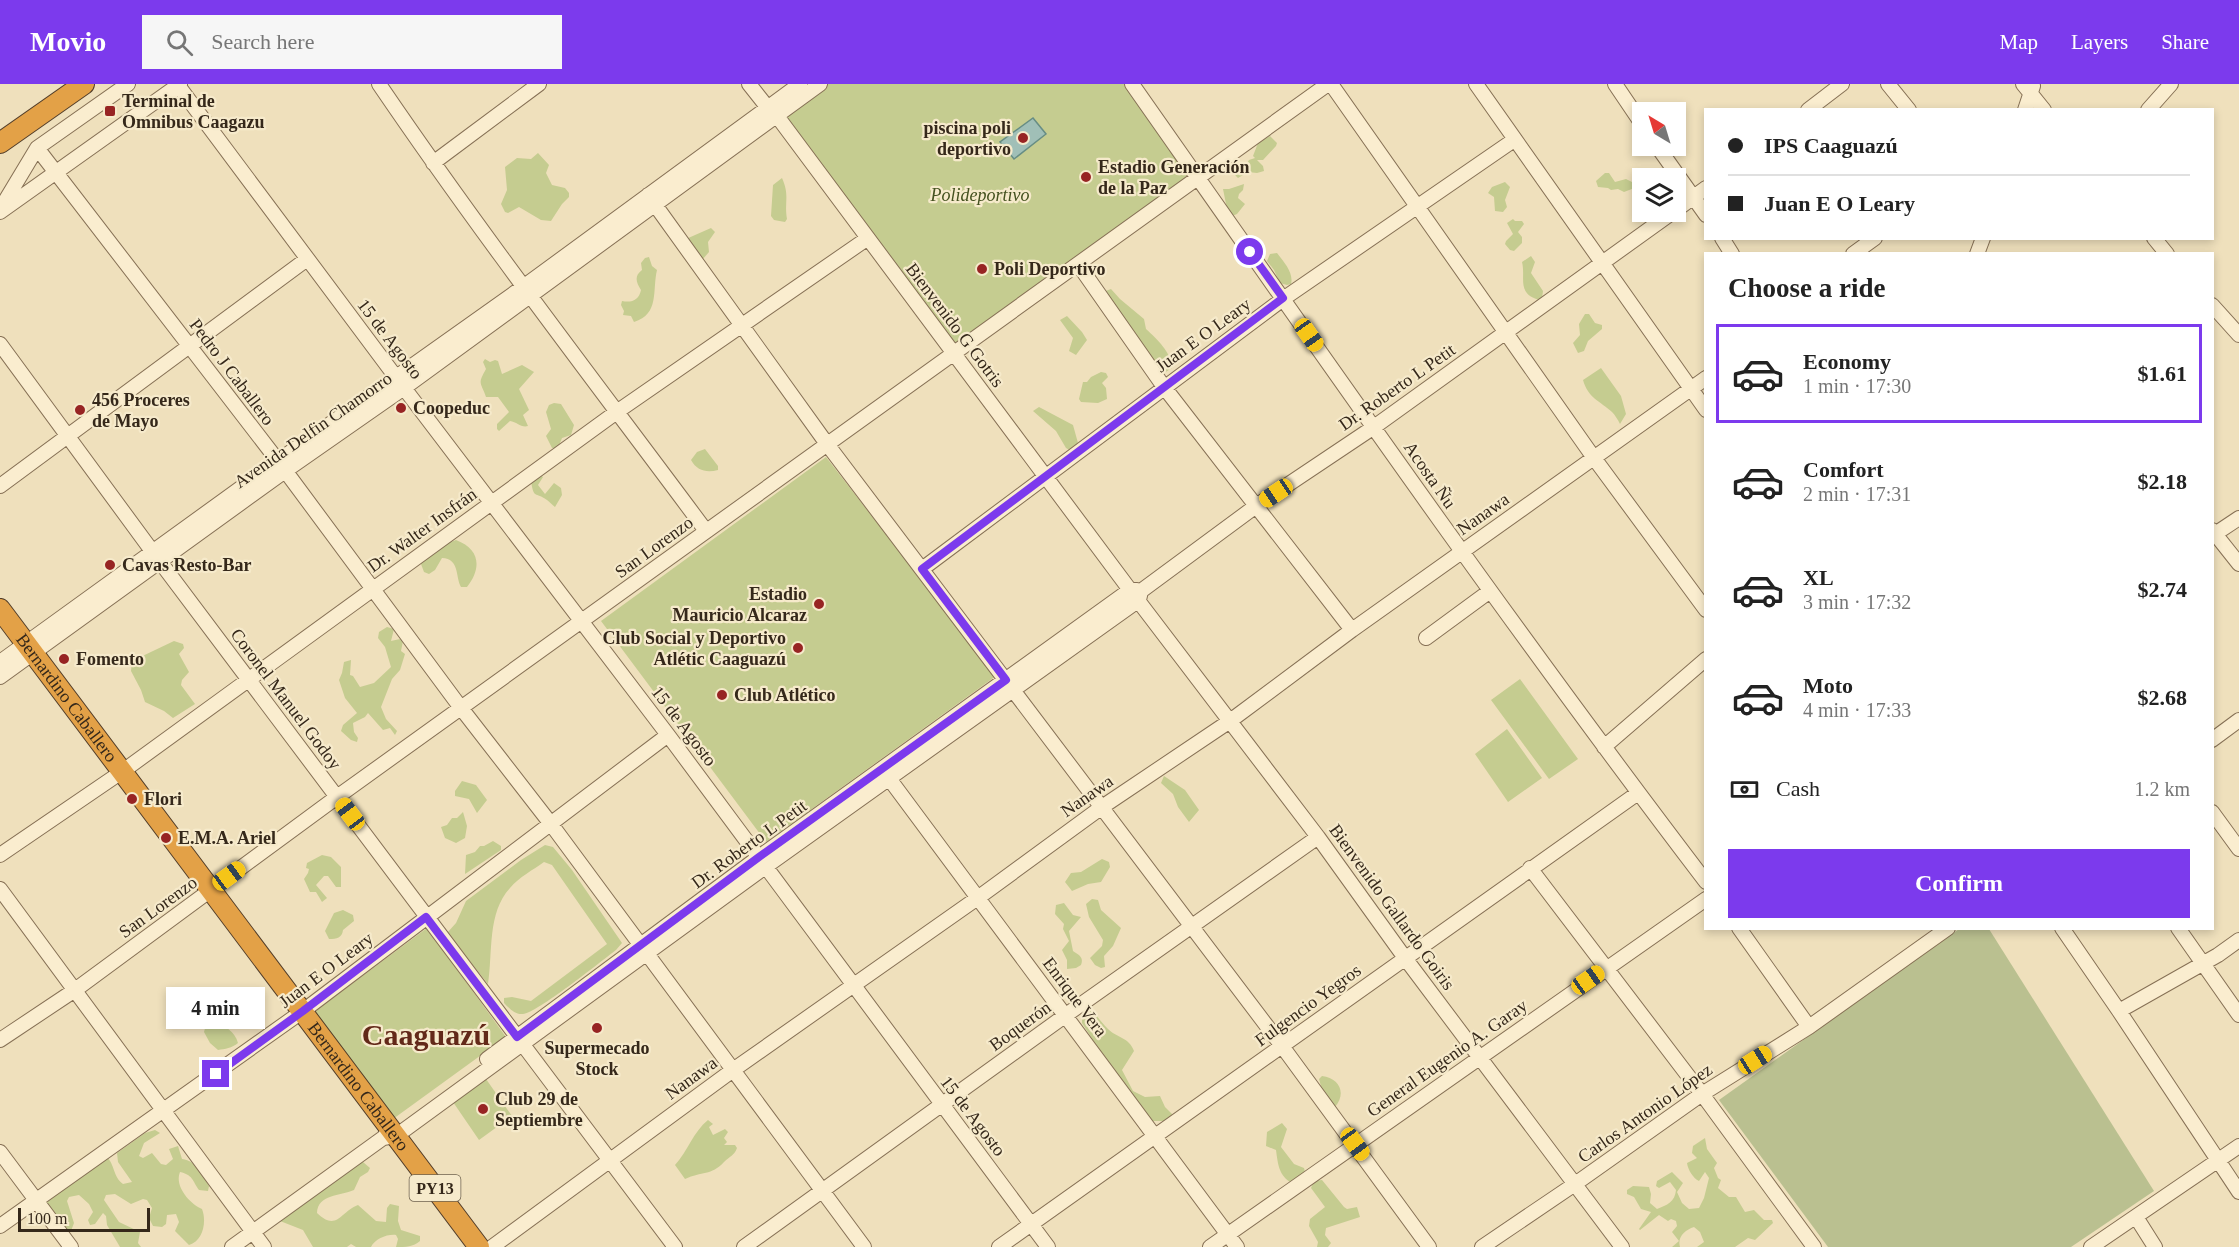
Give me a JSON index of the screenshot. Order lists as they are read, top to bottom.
{
  "streets": {
    "highway": ["Bernardino Caballero", "PY13"],
    "street": [
      "Bienvenido G Gotris",
      "Juan E O Leary",
      "15 de Agosto",
      "Pedro J Caballero",
      "Dr. Roberto L Petit",
      "Avenida Delfin Chamorro",
      "Acosta Ñu",
      "Nanawa",
      "Dr. Walter Insfrán",
      "San Lorenzo",
      "Coronel Manuel Godoy",
      "Bienvenido Gallardo Goiris",
      "Enrique Vera",
      "Fulgencio Yegros",
      "Boquerón",
      "General Eugenio A. Garay",
      "Carlos Antonio López"
    ]
  },
  "crossings": [
    ["Bienvenido G Gotris", "Juan E O Leary"],
    ["Bienvenido G Gotris", "Dr. Roberto L Petit"],
    ["Bienvenido G Gotris", "Avenida Delfin Chamorro"],
    ["Bienvenido G Gotris", "Dr. Walter Insfrán"],
    ["Bienvenido G Gotris", "San Lorenzo"],
    ["Bienvenido G Gotris", "Bienvenido Gallardo Goiris"],
    ["Juan E O Leary", "15 de Agosto"],
    ["Juan E O Leary", "Pedro J Caballero"],
    ["Juan E O Leary", "Acosta Ñu"],
    ["Juan E O Leary", "Bernardino Caballero"],
    ["Juan E O Leary", "Coronel Manuel Godoy"],
    ["15 de Agosto", "Dr. Roberto L Petit"],
    ["15 de Agosto", "Avenida Delfin Chamorro"],
    ["15 de Agosto", "Nanawa"],
    ["15 de Agosto", "Dr. Walter Insfrán"],
    ["15 de Agosto", "San Lorenzo"],
    ["15 de Agosto", "Fulgencio Yegros"],
    ["15 de Agosto", "Boquerón"],
    ["Pedro J Caballero", "Dr. Roberto L Petit"],
    ["Pedro J Caballero", "Avenida Delfin Chamorro"],
    ["Pedro J Caballero", "Nanawa"],
    ["Pedro J Caballero", "Dr. Walter Insfrán"],
    ["Pedro J Caballero", "San Lorenzo"],
    ["Pedro J Caballero", "Boquerón"],
    ["Dr. Roberto L Petit", "Acosta Ñu"],
    ["Dr. Roberto L Petit", "Bernardino Caballero"],
    ["Dr. Roberto L Petit", "Coronel Manuel Godoy"],
    ["Dr. Roberto L Petit", "Bienvenido Gallardo Goiris"],
    ["Dr. Roberto L Petit", "Enrique Vera"],
    ["Avenida Delfin Chamorro", "Bernardino Caballero"],
    ["Avenida Delfin Chamorro", "Coronel Manuel Godoy"],
    ["Acosta Ñu", "Nanawa"],
    ["Acosta Ñu", "San Lorenzo"],
    ["Acosta Ñu", "Fulgencio Yegros"],
    ["Nanawa", "Coronel Manuel Godoy"],
    ["Nanawa", "Bienvenido Gallardo Goiris"],
    ["Nanawa", "Enrique Vera"],
    ["Dr. Walter Insfrán", "Bernardino Caballero"],
    ["Dr. Walter Insfrán", "Coronel Manuel Godoy"],
    ["San Lorenzo", "Bernardino Caballero"],
    ["San Lorenzo", "Coronel Manuel Godoy"],
    ["Bienvenido Gallardo Goiris", "Fulgencio Yegros"],
    ["Bienvenido Gallardo Goiris", "Boquerón"],
    ["Bienvenido Gallardo Goiris", "General Eugenio A. Garay"],
    ["Bienvenido Gallardo Goiris", "Carlos Antonio López"],
    ["Enrique Vera", "Fulgencio Yegros"],
    ["Enrique Vera", "Boquerón"],
    ["Enrique Vera", "General Eugenio A. Garay"]
  ],
  "districts": ["Caaguazú"],
  "parks": ["Polideportivo"],
  "places": {
    "transit": ["Terminal de Omnibus Caagazu"],
    "other": [
      "piscina poli deportivo",
      "Estadio Generación de la Paz",
      "Poli Deportivo",
      "Coopeduc",
      "456 Proceres de Mayo",
      "Cavas Resto-Bar",
      "Estadio Mauricio Alcaraz",
      "Club Social y Deportivo Atlétic Caaguazú",
      "Fomento",
      "Club Atlético",
      "Flori",
      "E.M.A. Ariel",
      "Supermecado Stock",
      "Club 29 de Septiembre"
    ]
  },
  "scale_bar": "100 m",
  "north": "top left",
  "page": {
    "header": "Movio",
    "search": "Search here",
    "nav": ["Map", "Layers", "Share"],
    "banner": ["IPS Caaguazú", "Juan E O Leary"],
    "heading": "Choose a ride",
    "list": [
      {
        "name": "Economy",
        "note": "1 min · 17:30",
        "value": "$1.61"
      },
      {
        "name": "Comfort",
        "note": "2 min · 17:31",
        "value": "$2.18"
      },
      {
        "name": "XL",
        "note": "3 min · 17:32",
        "value": "$2.74"
      },
      {
        "name": "Moto",
        "note": "4 min · 17:33",
        "value": "$2.68"
      }
    ],
    "pay": ["Cash", "1.2 km"],
    "buttons": "Confirm",
    "bubble": "4 min",
    "scale": "100 m"
  }
}
